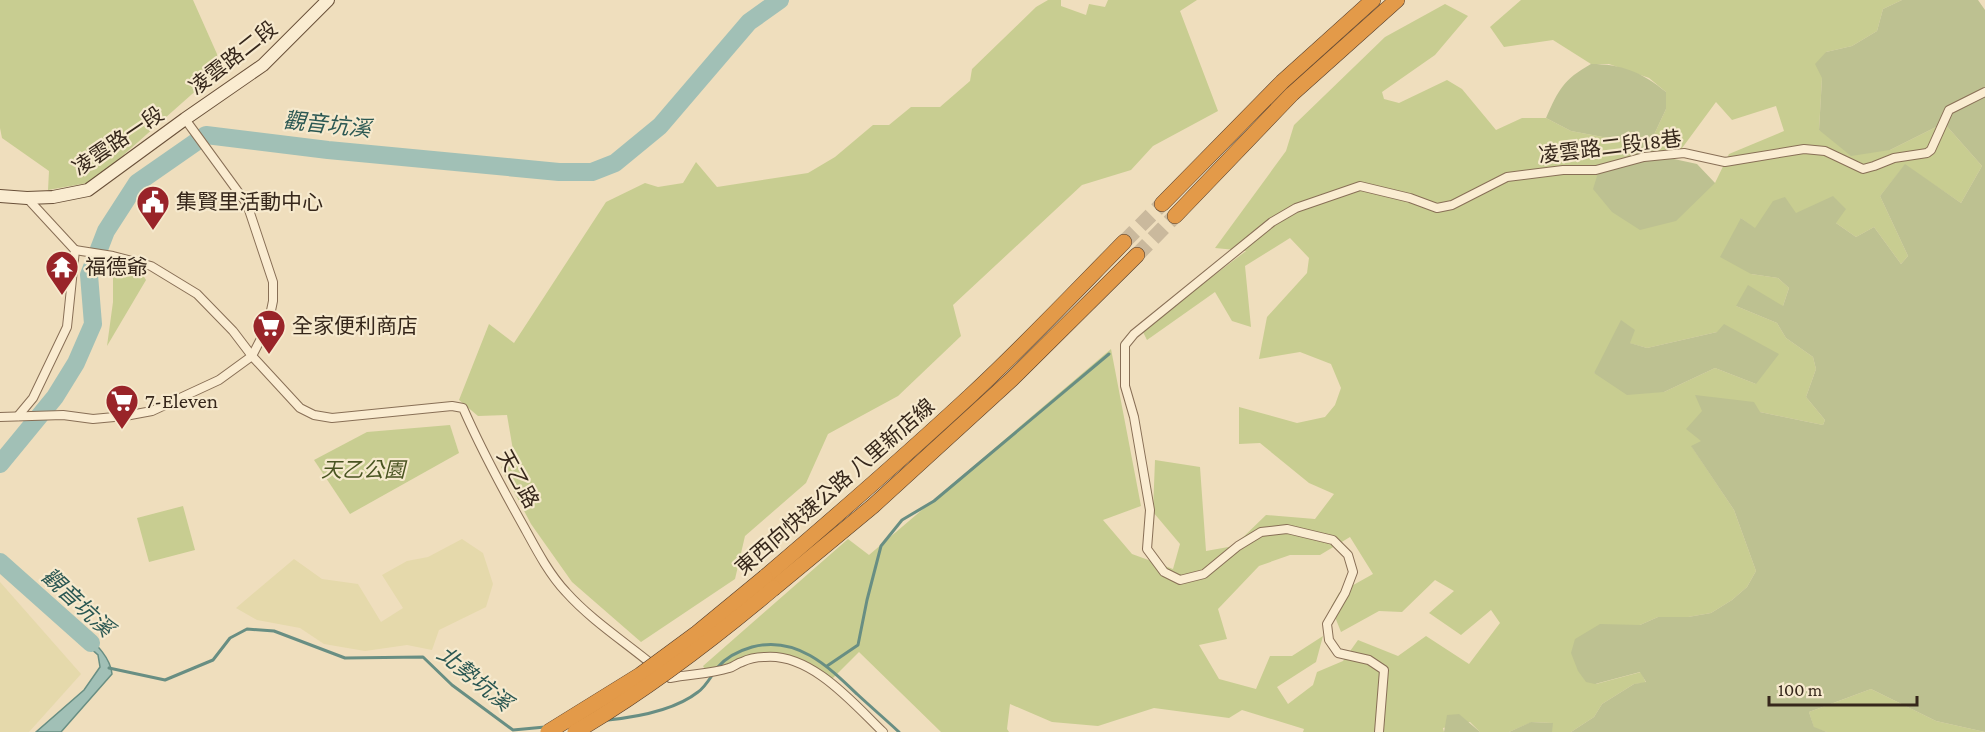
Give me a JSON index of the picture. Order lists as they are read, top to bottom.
{
  "streets": {
    "highway": ["東西向快速公路 八里新店線"],
    "street": [
      "凌雲路二段",
      "凌雲路一段",
      "凌雲路二段18巷",
      "天乙路"
    ]
  },
  "crossings": [
    ["凌雲路二段", "凌雲路一段"]
  ],
  "water": ["觀音坑溪", "北勢坑溪"],
  "parks": ["天乙公園"],
  "places": {
    "public building": ["集賢里活動中心"],
    "temple": ["福德爺"],
    "supermarket": ["全家便利商店", "7-Eleven"]
  },
  "scale_bar": "100 m"
}
